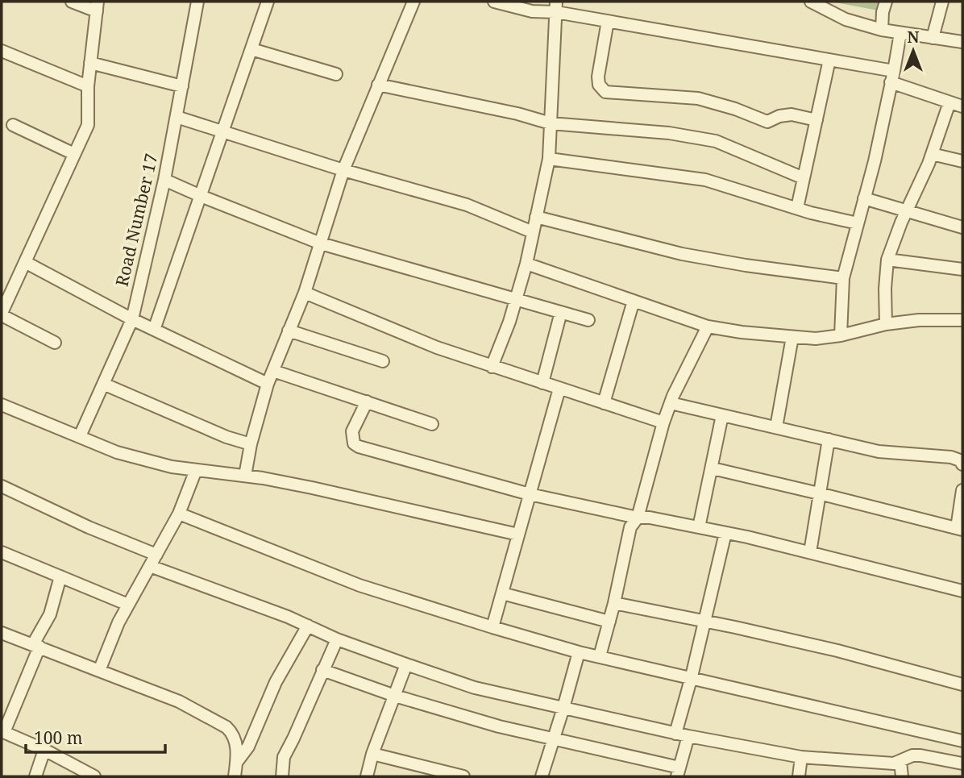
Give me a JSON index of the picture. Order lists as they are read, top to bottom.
{
  "streets": {
    "street": ["Road Number 17"]
  },
  "scale_bar": "100 m",
  "north": "top"
}
